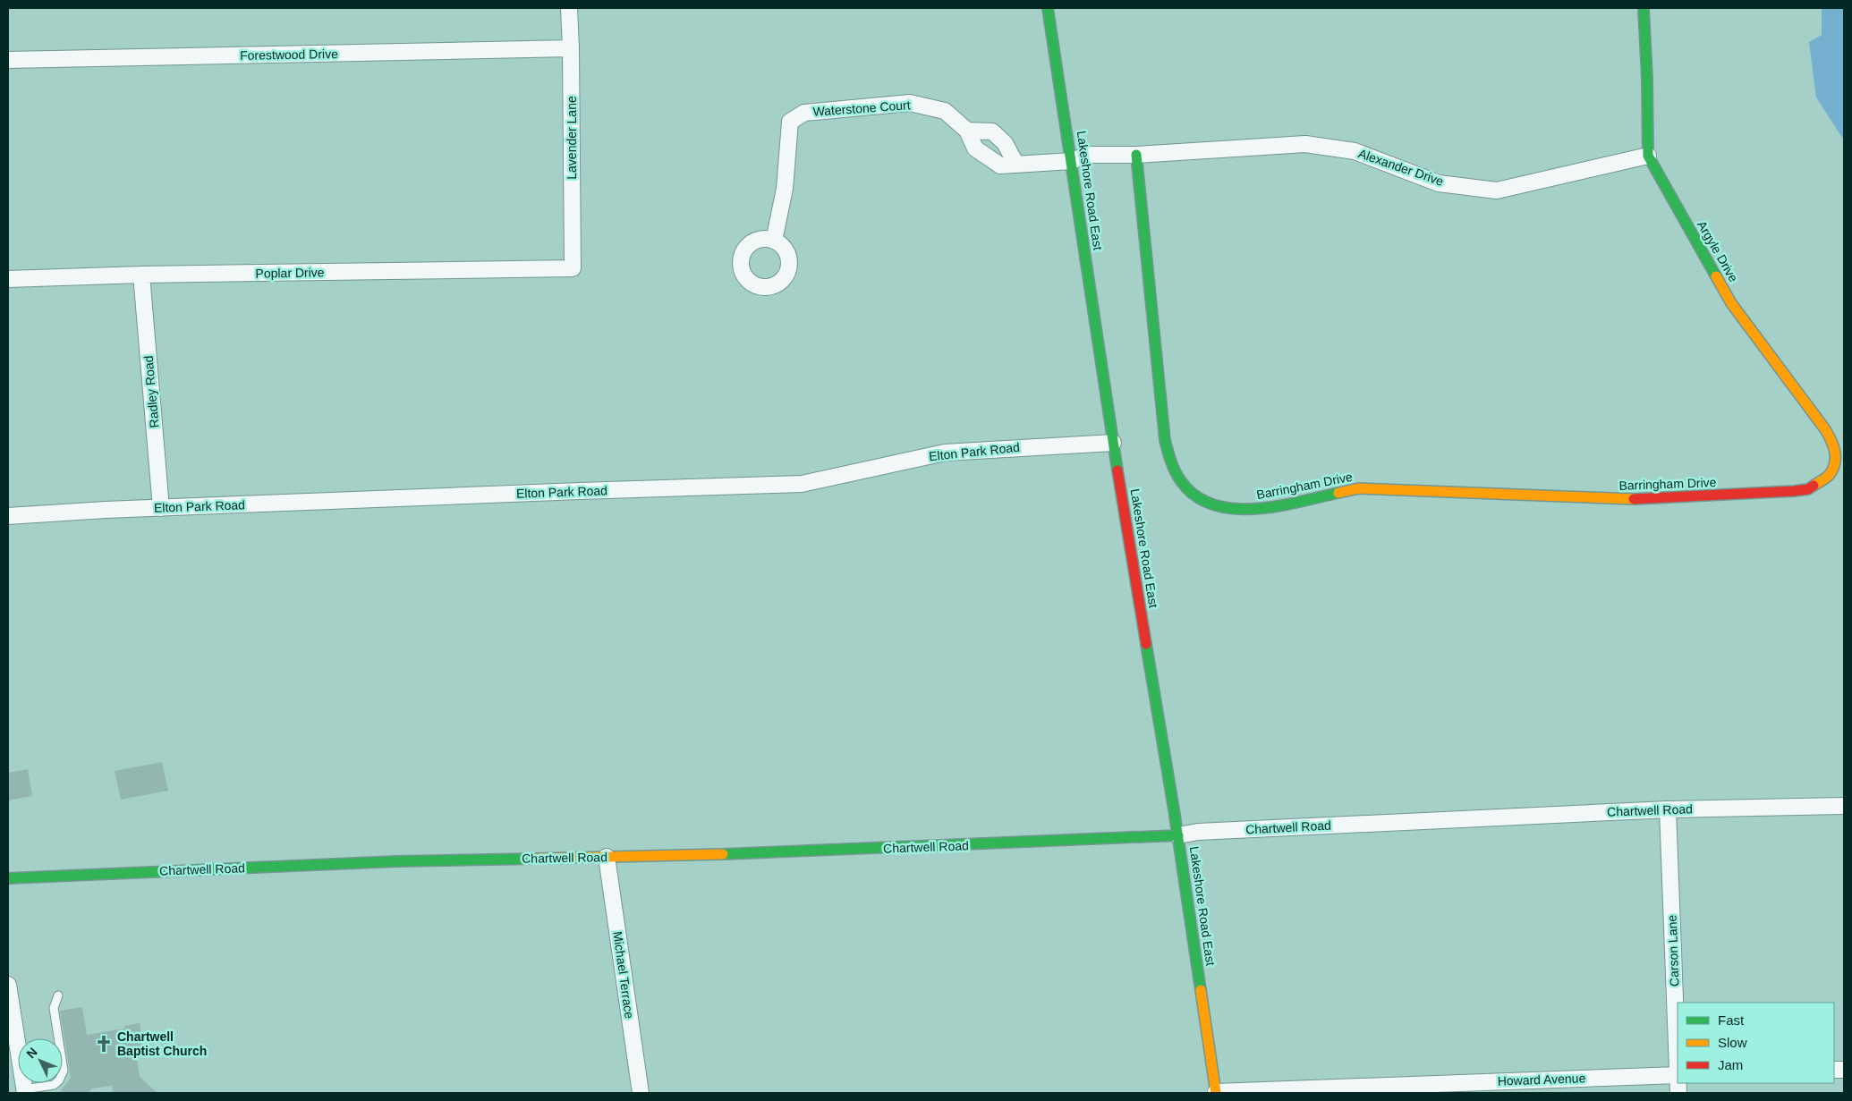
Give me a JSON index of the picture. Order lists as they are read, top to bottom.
{
  "streets": {
    "street": [
      "Forestwood Drive",
      "Waterstone Court",
      "Lavender Lane",
      "Alexander Drive",
      "Lakeshore Road East",
      "Argyle Drive",
      "Poplar Drive",
      "Radley Road",
      "Elton Park Road",
      "Barringham Drive",
      "Chartwell Road",
      "Carson Lane",
      "Michael Terrace",
      "Howard Avenue"
    ]
  },
  "crossings": [
    ["Forestwood Drive", "Lavender Lane"],
    ["Waterstone Court", "Alexander Drive"],
    ["Waterstone Court", "Lakeshore Road East"],
    ["Lavender Lane", "Poplar Drive"],
    ["Alexander Drive", "Lakeshore Road East"],
    ["Alexander Drive", "Argyle Drive"],
    ["Alexander Drive", "Barringham Drive"],
    ["Lakeshore Road East", "Elton Park Road"],
    ["Lakeshore Road East", "Chartwell Road"],
    ["Lakeshore Road East", "Howard Avenue"],
    ["Argyle Drive", "Barringham Drive"],
    ["Poplar Drive", "Radley Road"],
    ["Radley Road", "Elton Park Road"],
    ["Chartwell Road", "Carson Lane"],
    ["Chartwell Road", "Michael Terrace"]
  ],
  "places": {
    "church": ["Chartwell Baptist Church"]
  },
  "legend": ["Fast", "Slow", "Jam"],
  "north": "top left"
}
